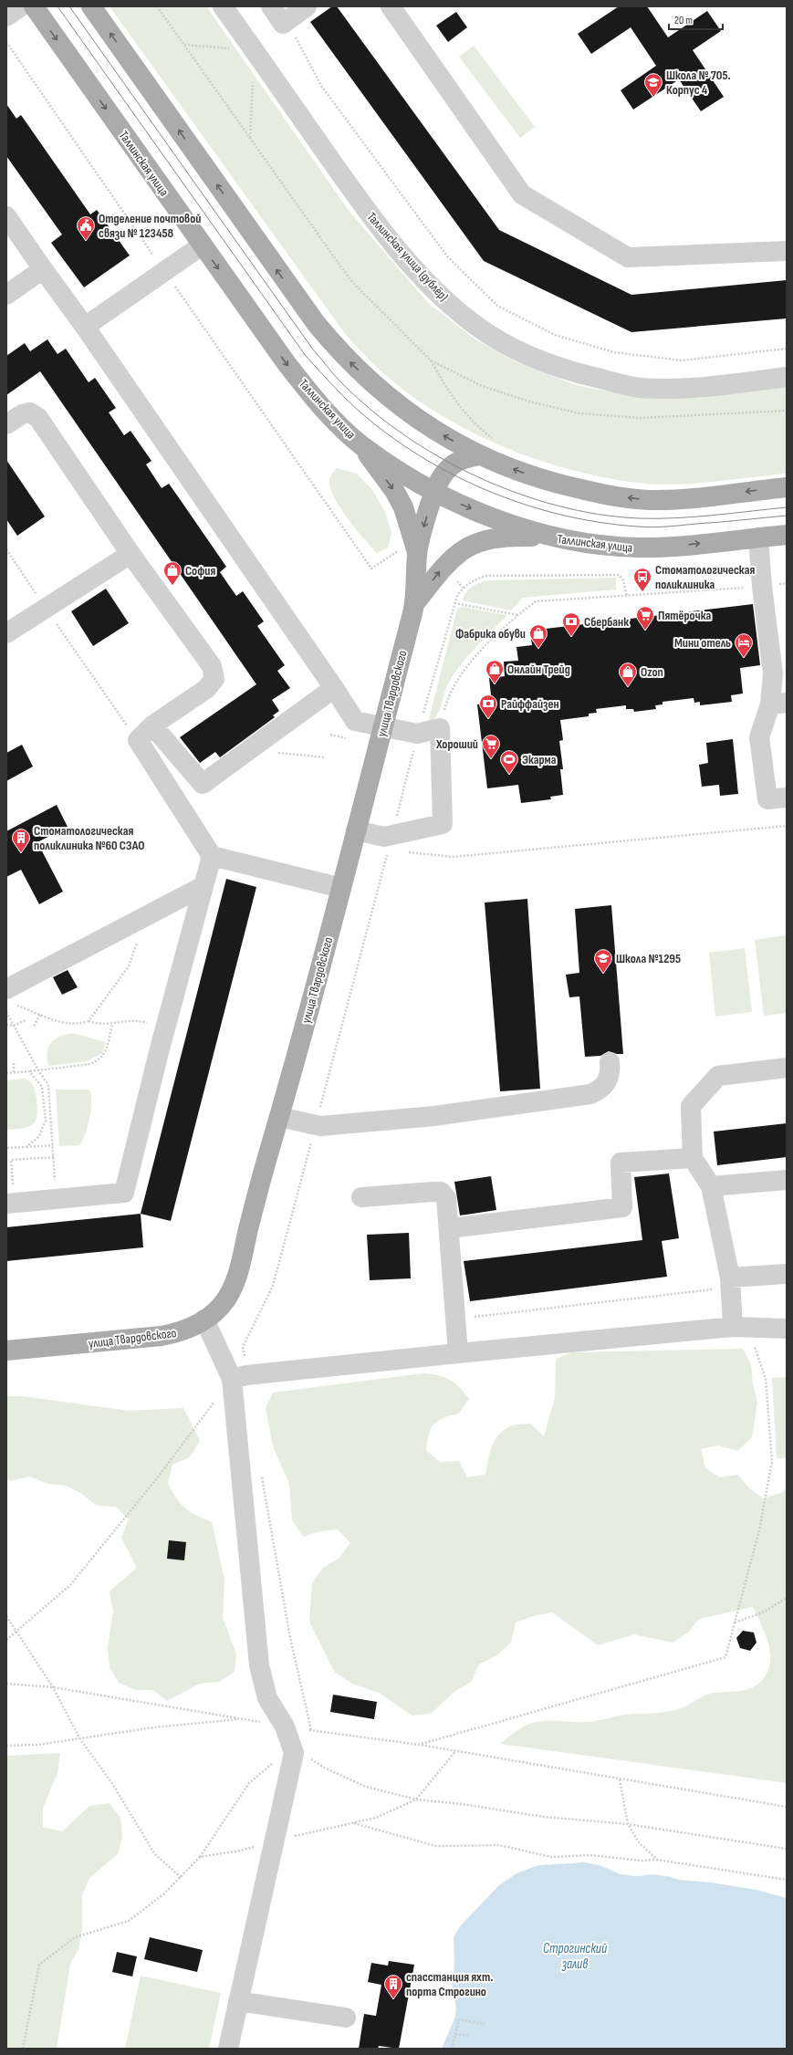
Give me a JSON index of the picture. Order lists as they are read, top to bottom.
{
  "streets": {
    "main road": ["Таллинская улица", "улица Твардовского"],
    "street": ["Таллинская улица (дублёр)"]
  },
  "crossings": [
    ["Таллинская улица", "улица Твардовского"]
  ],
  "water": ["Строгинский залив"],
  "places": {
    "school or university": ["Школа № 705. Корпус 4", "Школа №1295"],
    "public building": ["Отделение почтовой связи № 123458"],
    "shop": [
      "София",
      "Фабрика обуви",
      "Онлайн Трейд",
      "Ozon"
    ],
    "bus stop": ["Стоматологическая поликлиника"],
    "supermarket": ["Пятёрочка", "Хороший"],
    "bank": ["Сбербанк", "Райффайзен"],
    "hotel": ["Мини отель"],
    "sports": ["Экарма"],
    "building": ["Стоматологическая поликлиника №60 СЗАО", "спасстанция яхт. порта Строгино"]
  },
  "scale_bar": "20 m"
}
